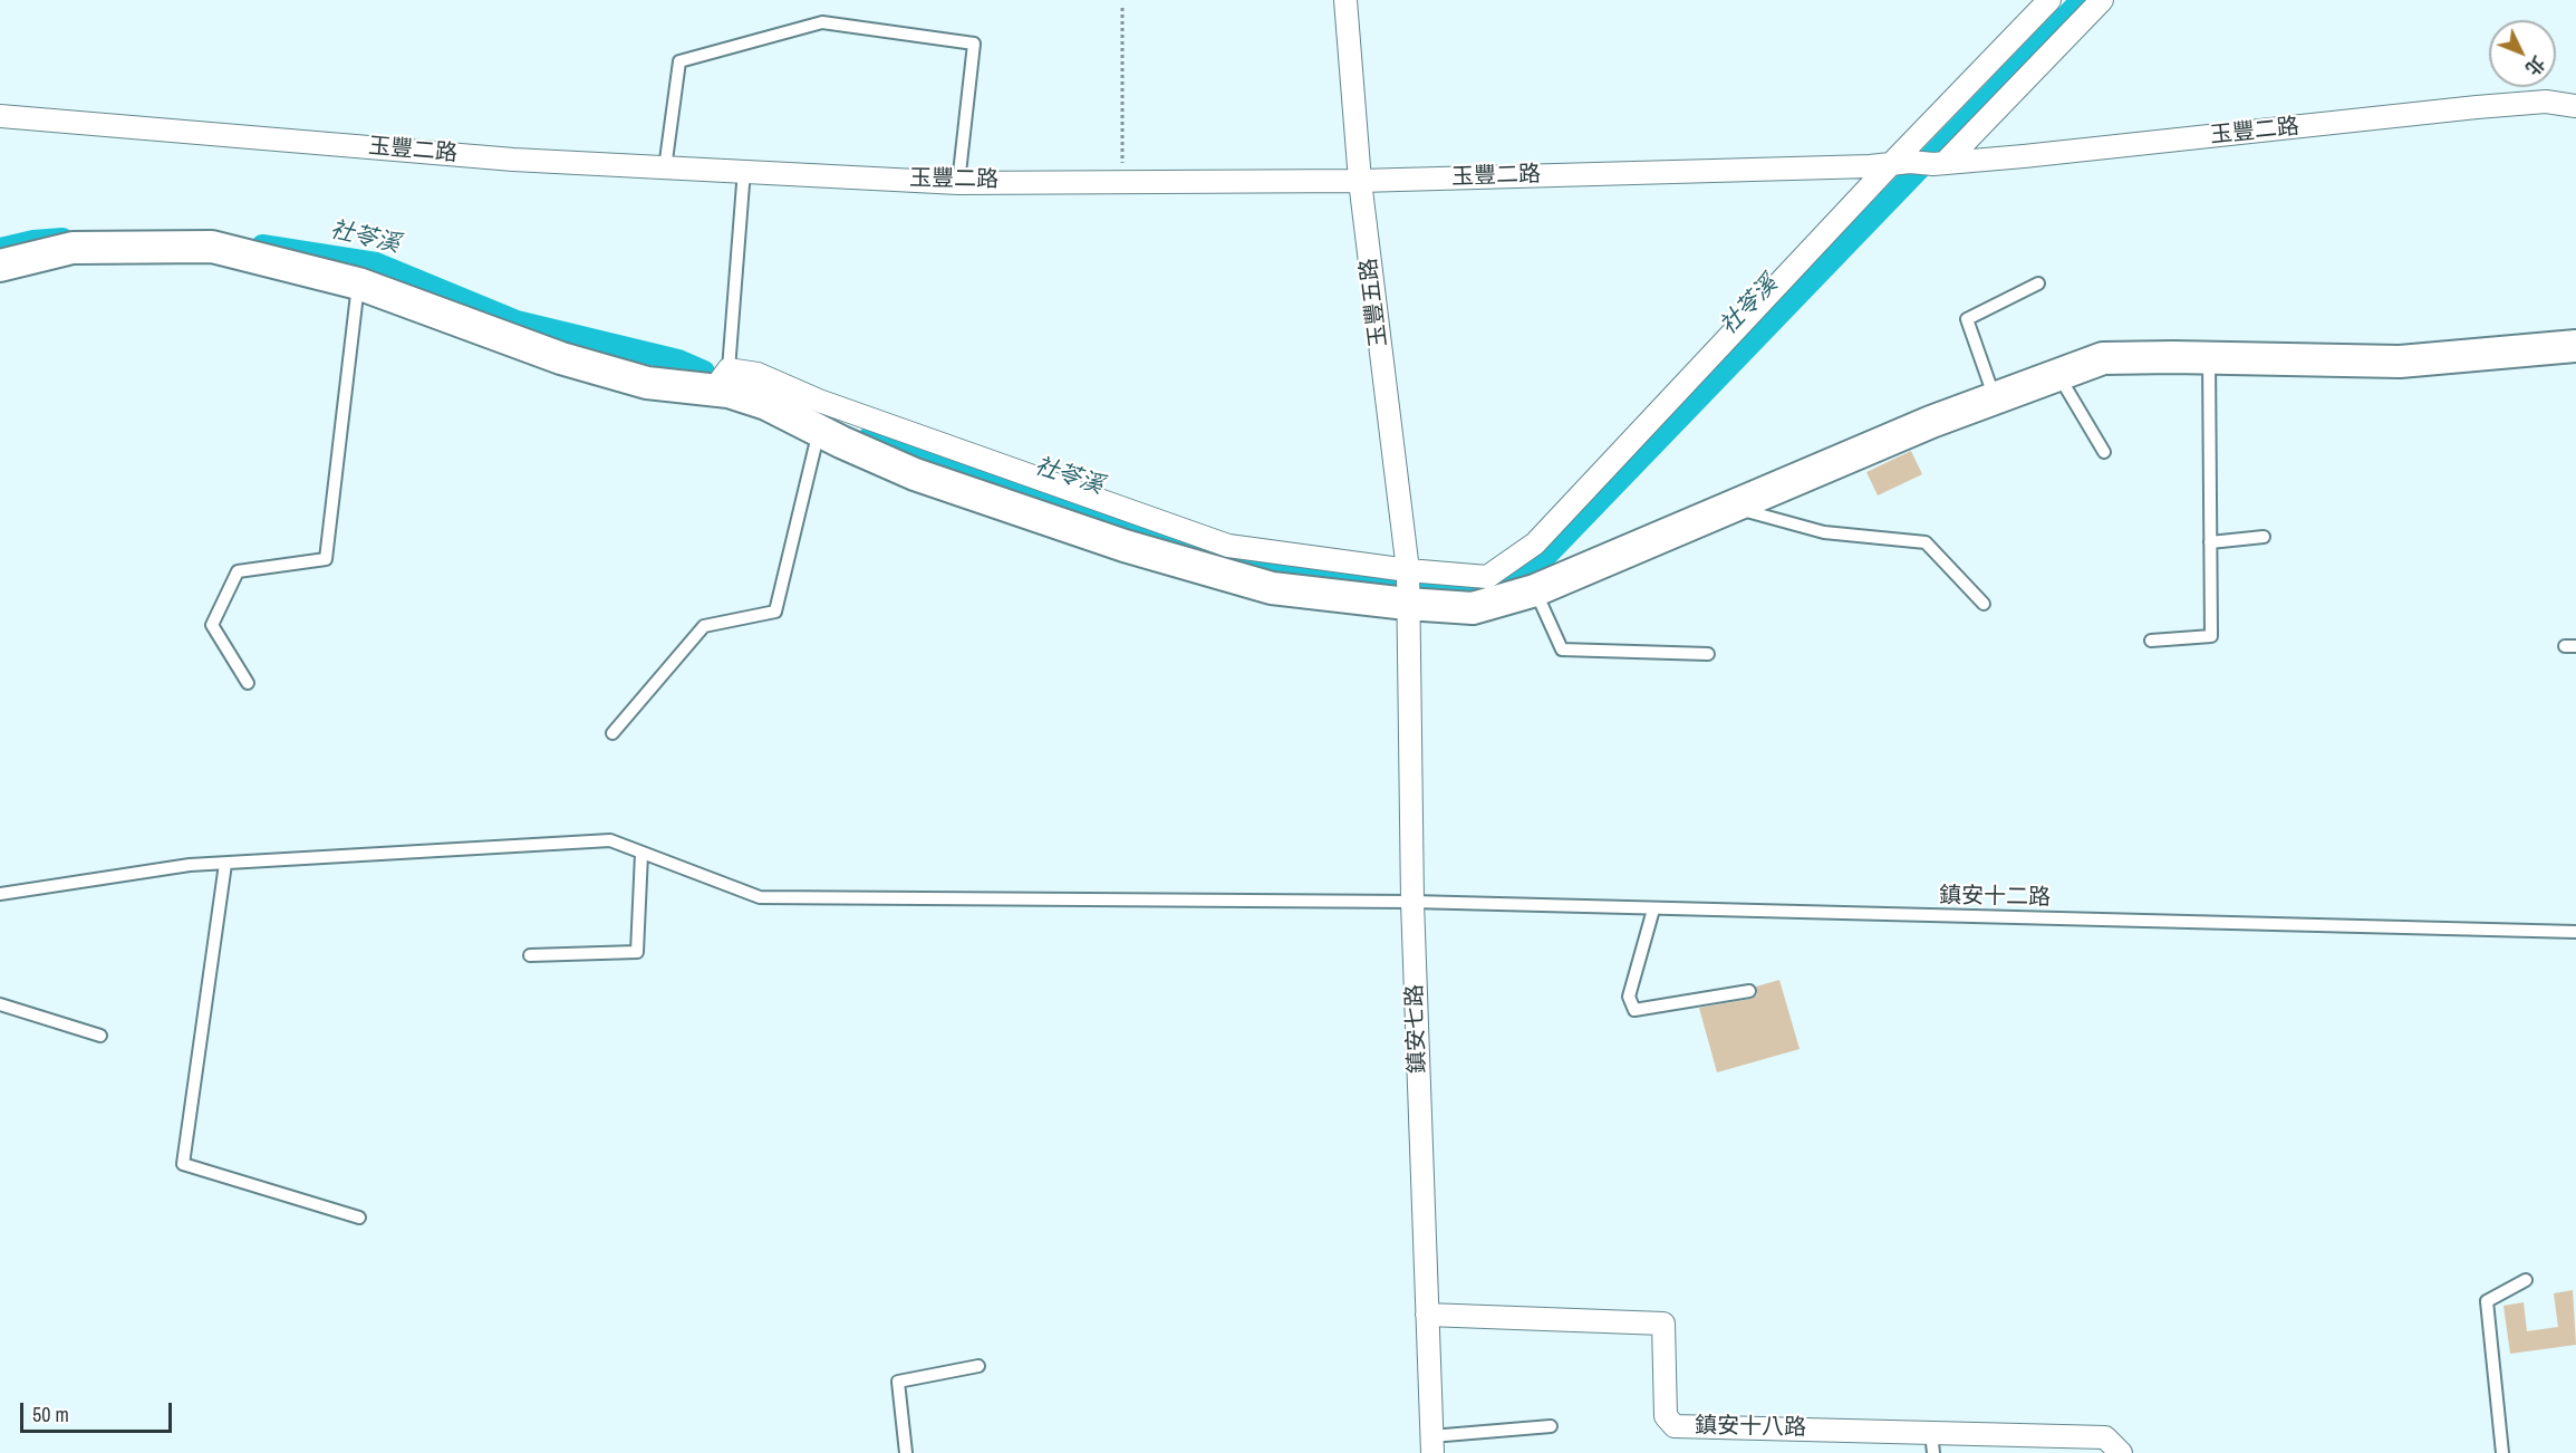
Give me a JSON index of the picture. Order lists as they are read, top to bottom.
{
  "streets": {
    "street": [
      "玉豐二路",
      "玉豐五路",
      "鎮安七路",
      "鎮安十八路"
    ],
    "lane": ["鎮安十二路"]
  },
  "crossings": [
    ["玉豐二路", "玉豐五路"],
    ["玉豐五路", "鎮安七路"],
    ["鎮安十二路", "鎮安七路"],
    ["鎮安七路", "鎮安十八路"]
  ],
  "water": ["社苓溪"],
  "scale_bar": "50 m",
  "north": "bottom right"
}
